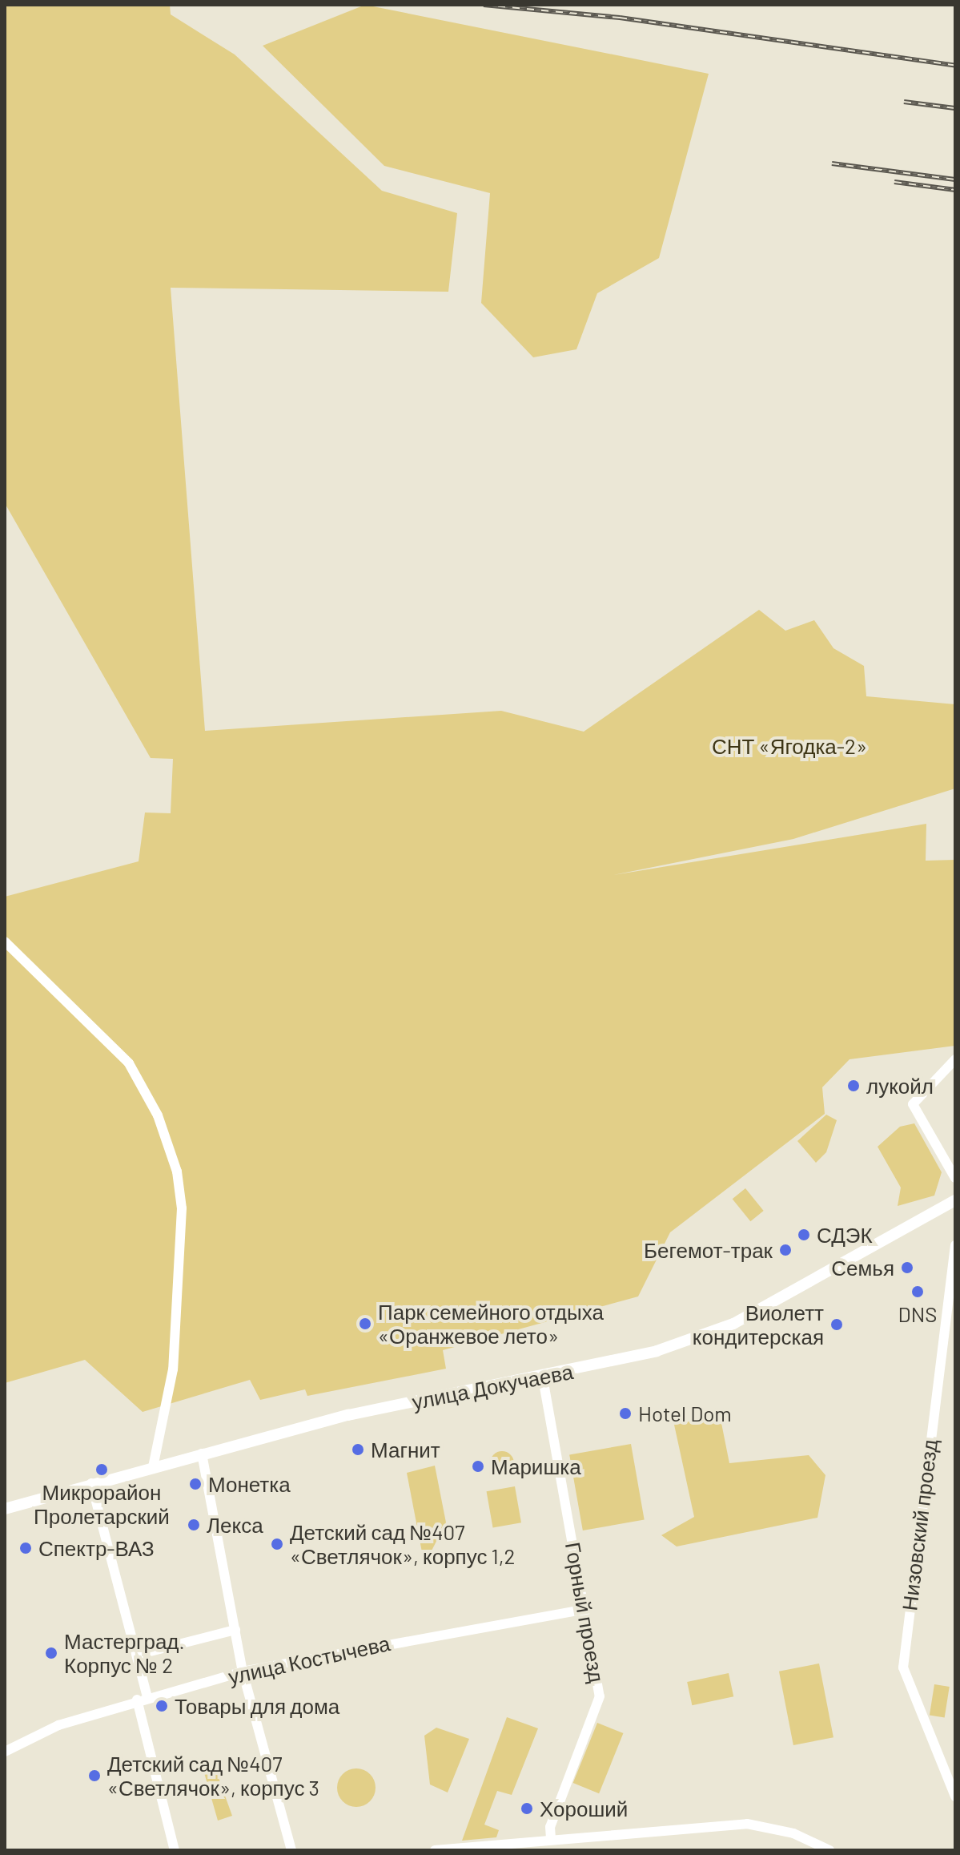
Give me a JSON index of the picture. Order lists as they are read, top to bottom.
{
  "streets": {
    "main road": ["улица Докучаева"],
    "street": ["Низовский проезд", "Горный проезд", "улица Костычева"]
  },
  "crossings": [
    ["улица Докучаева", "Горный проезд"],
    ["Горный проезд", "улица Костычева"]
  ],
  "parks": ["СНТ «Ягодка-2»"],
  "places": [
    "лукойл",
    "СДЭК",
    "Бегемот-трак",
    "Семья",
    "DNS",
    "Парк семейного отдыха «Оранжевое лето»",
    "Виолетт кондитерская",
    "Hotel Dom",
    "Магнит",
    "Маришка",
    "Микрорайон Пролетарский",
    "Монетка",
    "Лекса",
    "Детский сад №407 «Светлячок», корпус 1,2",
    "Спектр-ВАЗ",
    "Мастерград. Корпус № 2",
    "Товары для дома",
    "Детский сад №407 «Светлячок», корпус 3",
    "Хороший"
  ]
}
